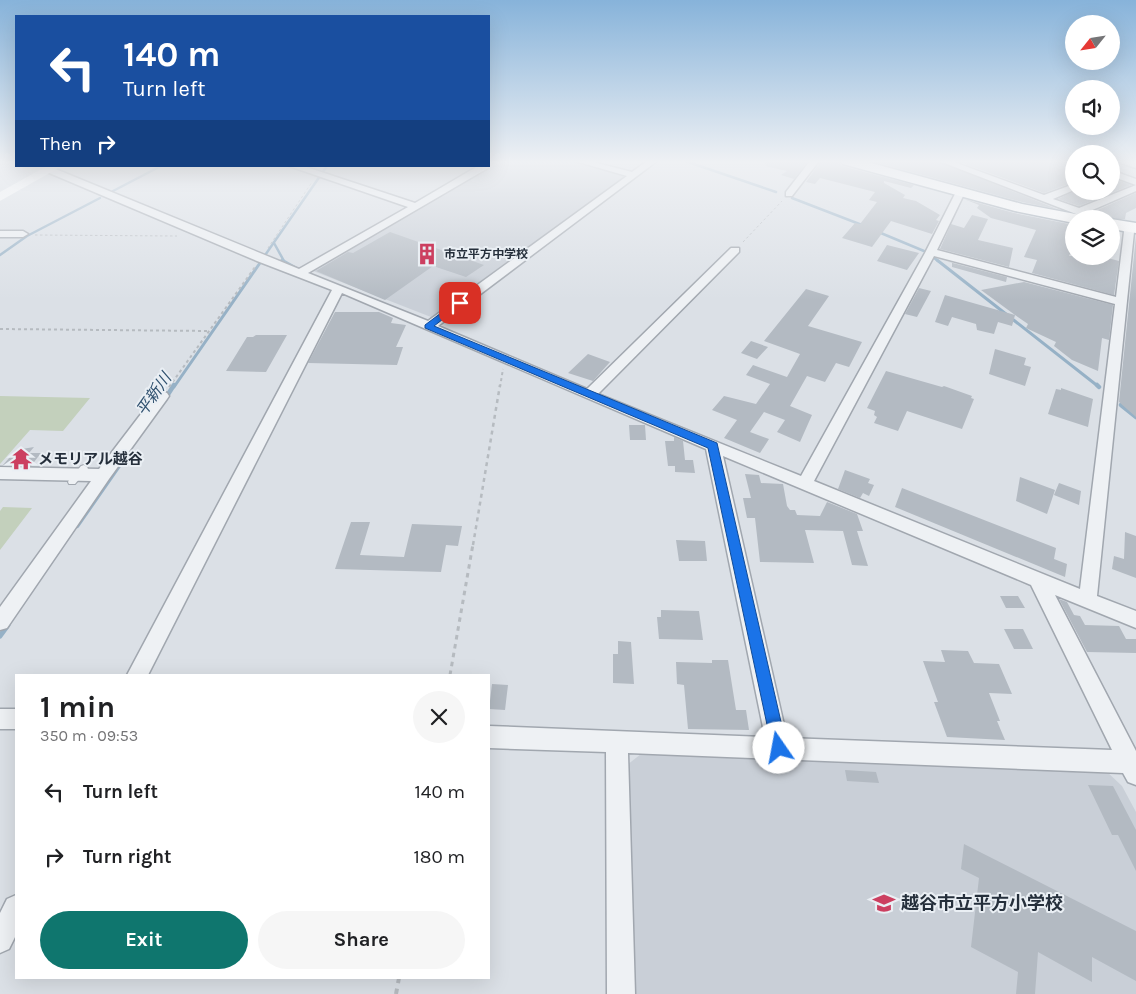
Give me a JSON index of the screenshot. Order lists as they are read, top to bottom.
{
  "water": ["平新川"],
  "places": {
    "building": ["市立平方中学校"],
    "temple": ["メモリアル越谷"],
    "school or university": ["越谷市立平方小学校"]
  },
  "north": "bottom left",
  "page": {
    "turn": ["140 m", "Turn left"],
    "then": "Then",
    "heading": ["1 min", "350 m · 09:53"],
    "list": [
      {
        "name": "Turn left",
        "value": "140 m"
      },
      {
        "name": "Turn right",
        "value": "180 m"
      }
    ],
    "buttons": ["Exit", "Share"]
  }
}
